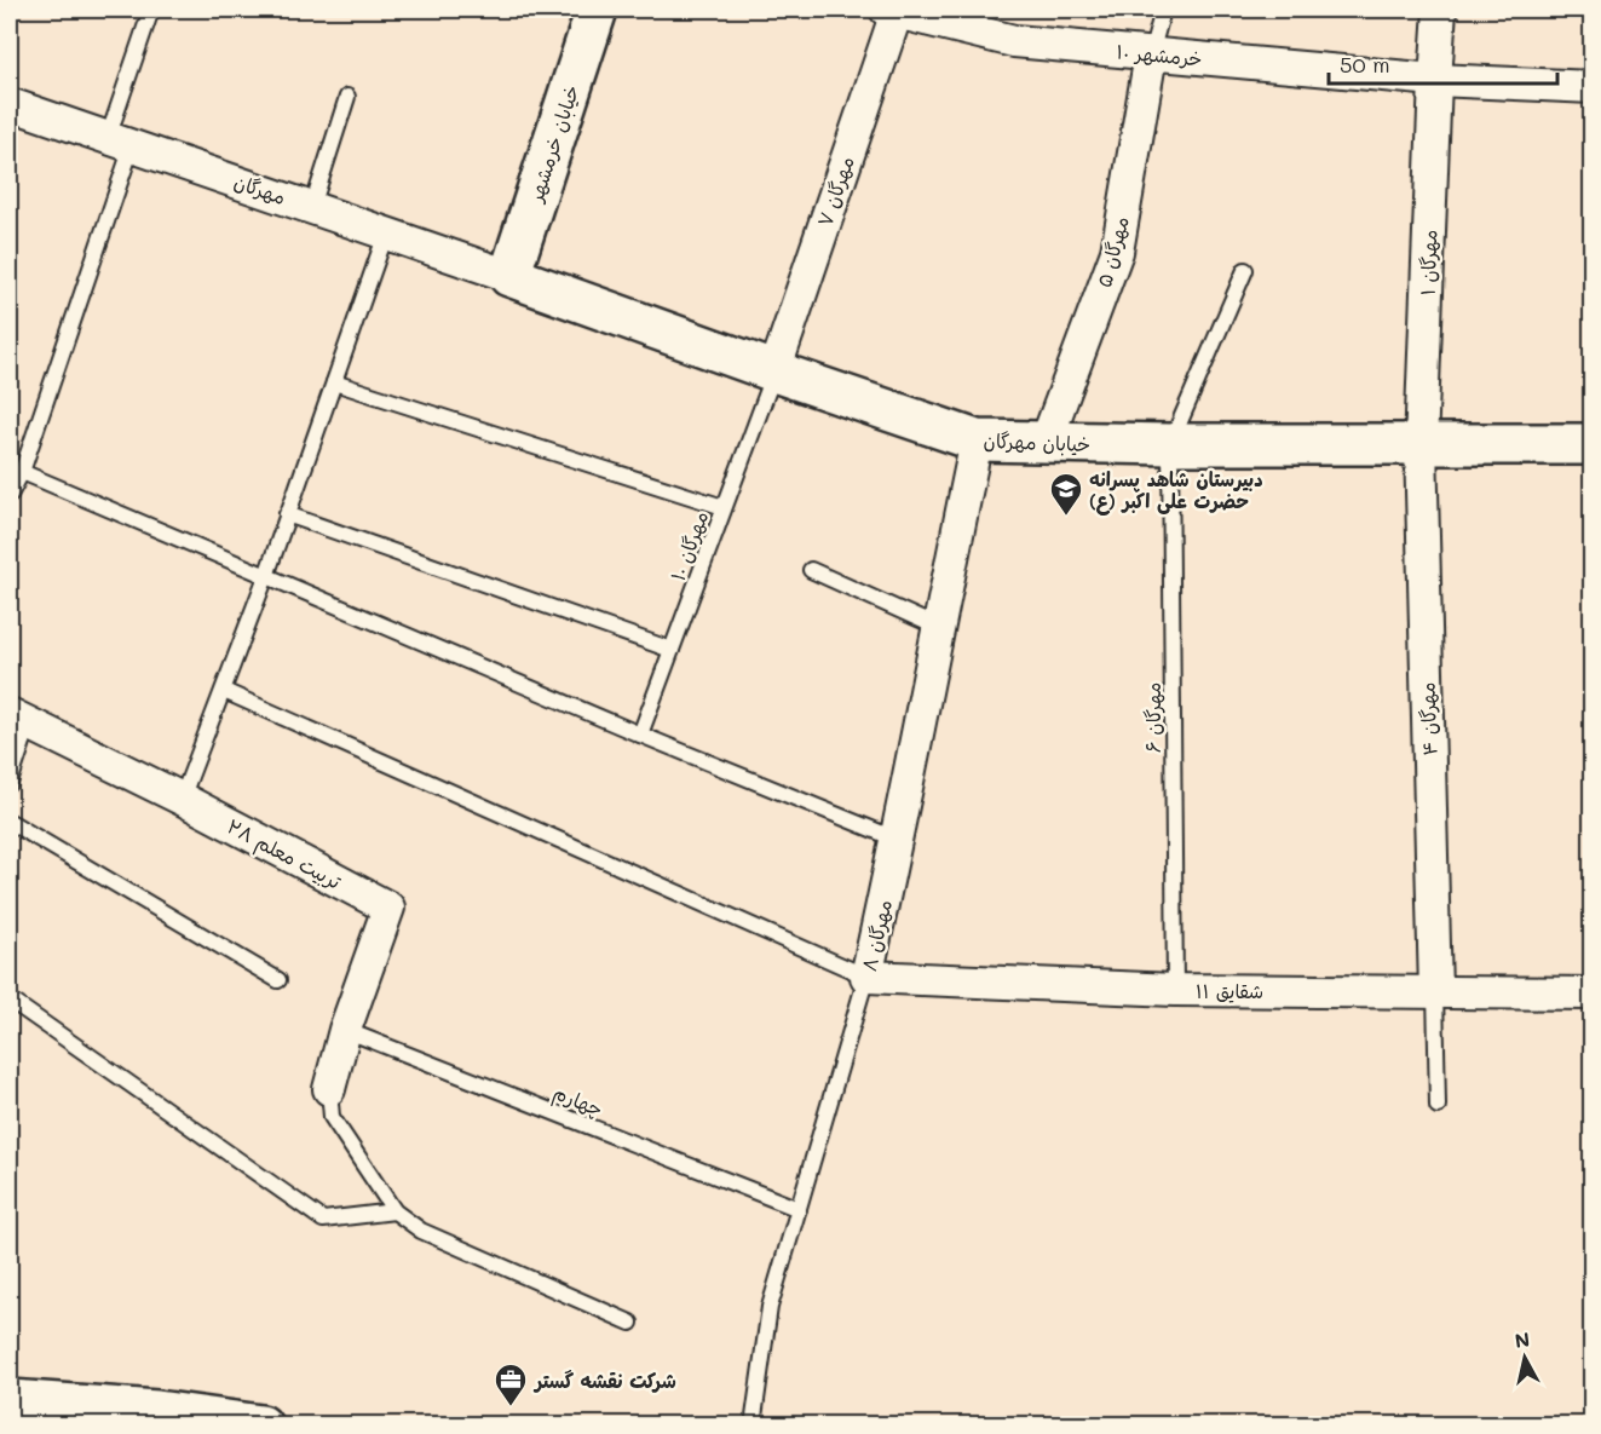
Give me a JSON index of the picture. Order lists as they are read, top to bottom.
{
  "streets": {
    "street": [
      "خرمشهر ۱۰",
      "خیابان خرمشهر",
      "مهرگان",
      "مهرگان ۷",
      "مهرگان ۵",
      "مهرگان ۱",
      "خیابان مهرگان",
      "مهرگان ۴",
      "تربیت معلم ۲۸",
      "مهرگان ۸",
      "شقایق ۱۱"
    ],
    "lane": ["مهرگان ۱۰", "مهرگان ۶", "چهارم"]
  },
  "crossings": [
    ["خرمشهر ۱۰", "مهرگان ۷"],
    ["خرمشهر ۱۰", "مهرگان ۵"],
    ["خرمشهر ۱۰", "مهرگان ۱"],
    ["خیابان خرمشهر", "مهرگان"],
    ["خیابان خرمشهر", "خیابان مهرگان"],
    ["مهرگان", "خیابان مهرگان"],
    ["مهرگان ۷", "خیابان مهرگان"],
    ["مهرگان ۷", "مهرگان ۱۰"],
    ["مهرگان ۵", "خیابان مهرگان"],
    ["مهرگان ۱", "خیابان مهرگان"],
    ["مهرگان ۱", "مهرگان ۴"],
    ["خیابان مهرگان", "مهرگان ۱۰"],
    ["خیابان مهرگان", "مهرگان ۶"],
    ["خیابان مهرگان", "مهرگان ۴"],
    ["خیابان مهرگان", "مهرگان ۸"],
    ["مهرگان ۶", "شقایق ۱۱"],
    ["مهرگان ۴", "شقایق ۱۱"],
    ["تربیت معلم ۲۸", "چهارم"],
    ["مهرگان ۸", "شقایق ۱۱"],
    ["مهرگان ۸", "چهارم"]
  ],
  "places": {
    "school or university": ["دبیرستان شاهد پسرانه حضرت علی اکبر (ع)"],
    "office": ["شرکت نقشه گستر"]
  },
  "scale_bar": "50 m",
  "north": "top"
}
